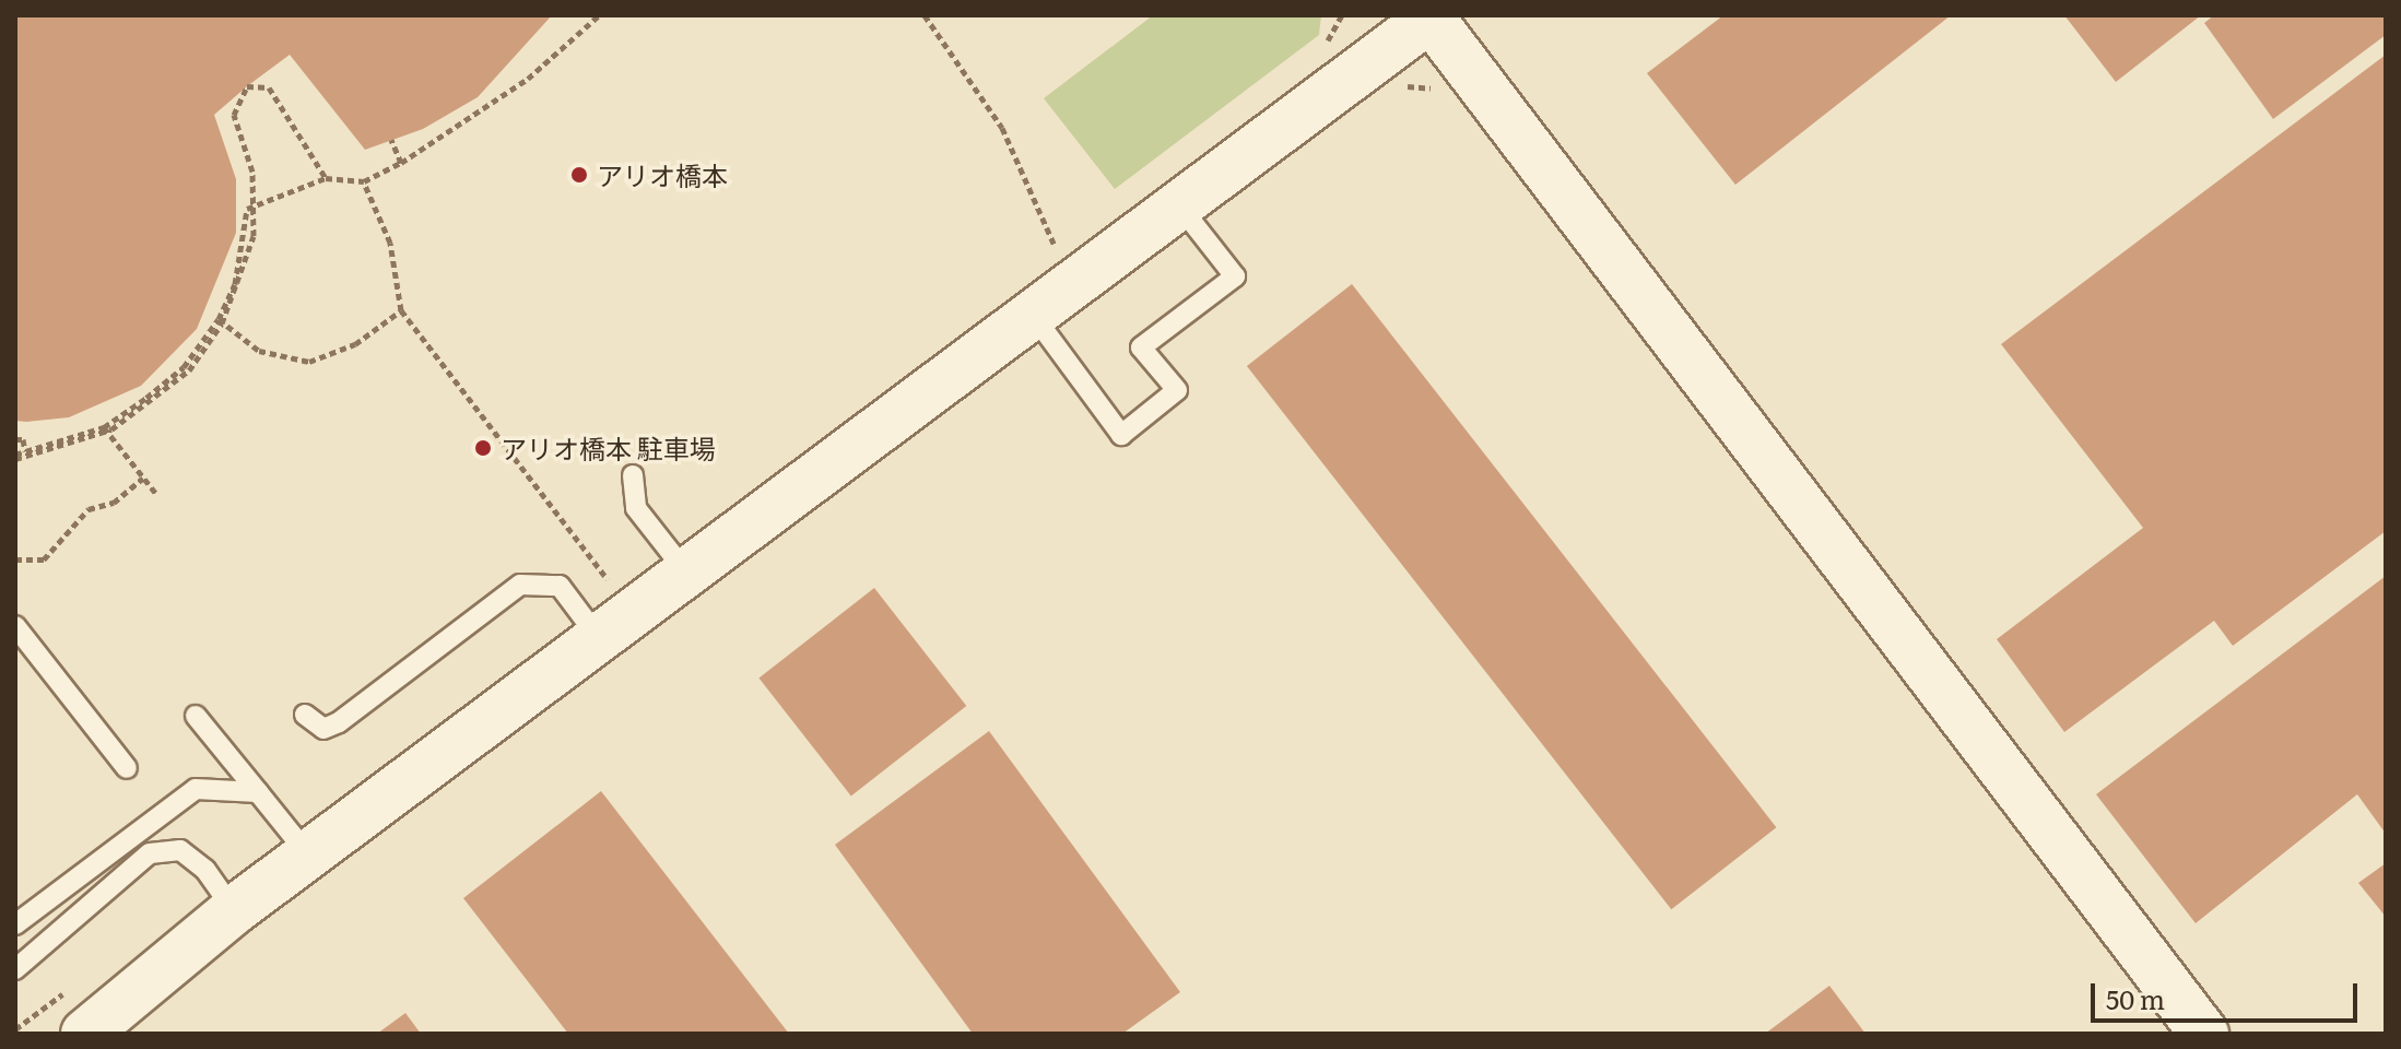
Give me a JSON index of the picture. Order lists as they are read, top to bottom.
{
  "places": ["アリオ橋本", "アリオ橋本 駐車場"],
  "scale_bar": "50 m"
}
